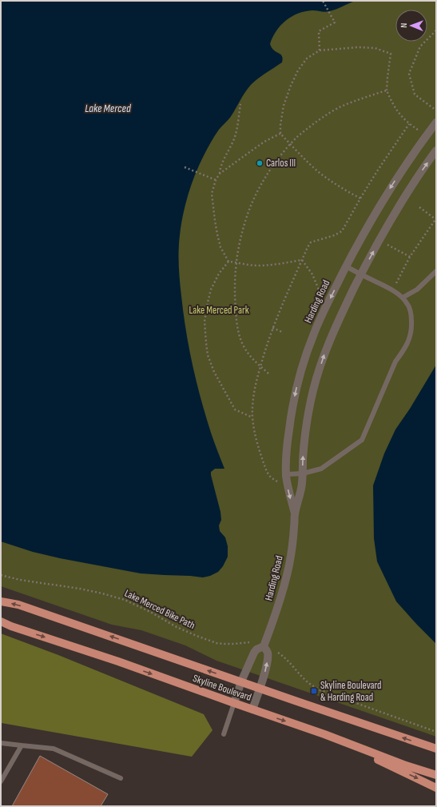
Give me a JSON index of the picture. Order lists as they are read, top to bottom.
{
  "streets": {
    "main road": ["Skyline Boulevard"],
    "street": ["Harding Road"],
    "path": ["Lake Merced Bike Path"]
  },
  "crossings": [
    ["Harding Road", "Skyline Boulevard"]
  ],
  "water": ["Lake Merced"],
  "parks": ["Lake Merced Park"],
  "places": {
    "other": ["Carlos III"],
    "transit": ["Skyline Boulevard & Harding Road"]
  },
  "north": "left"
}
